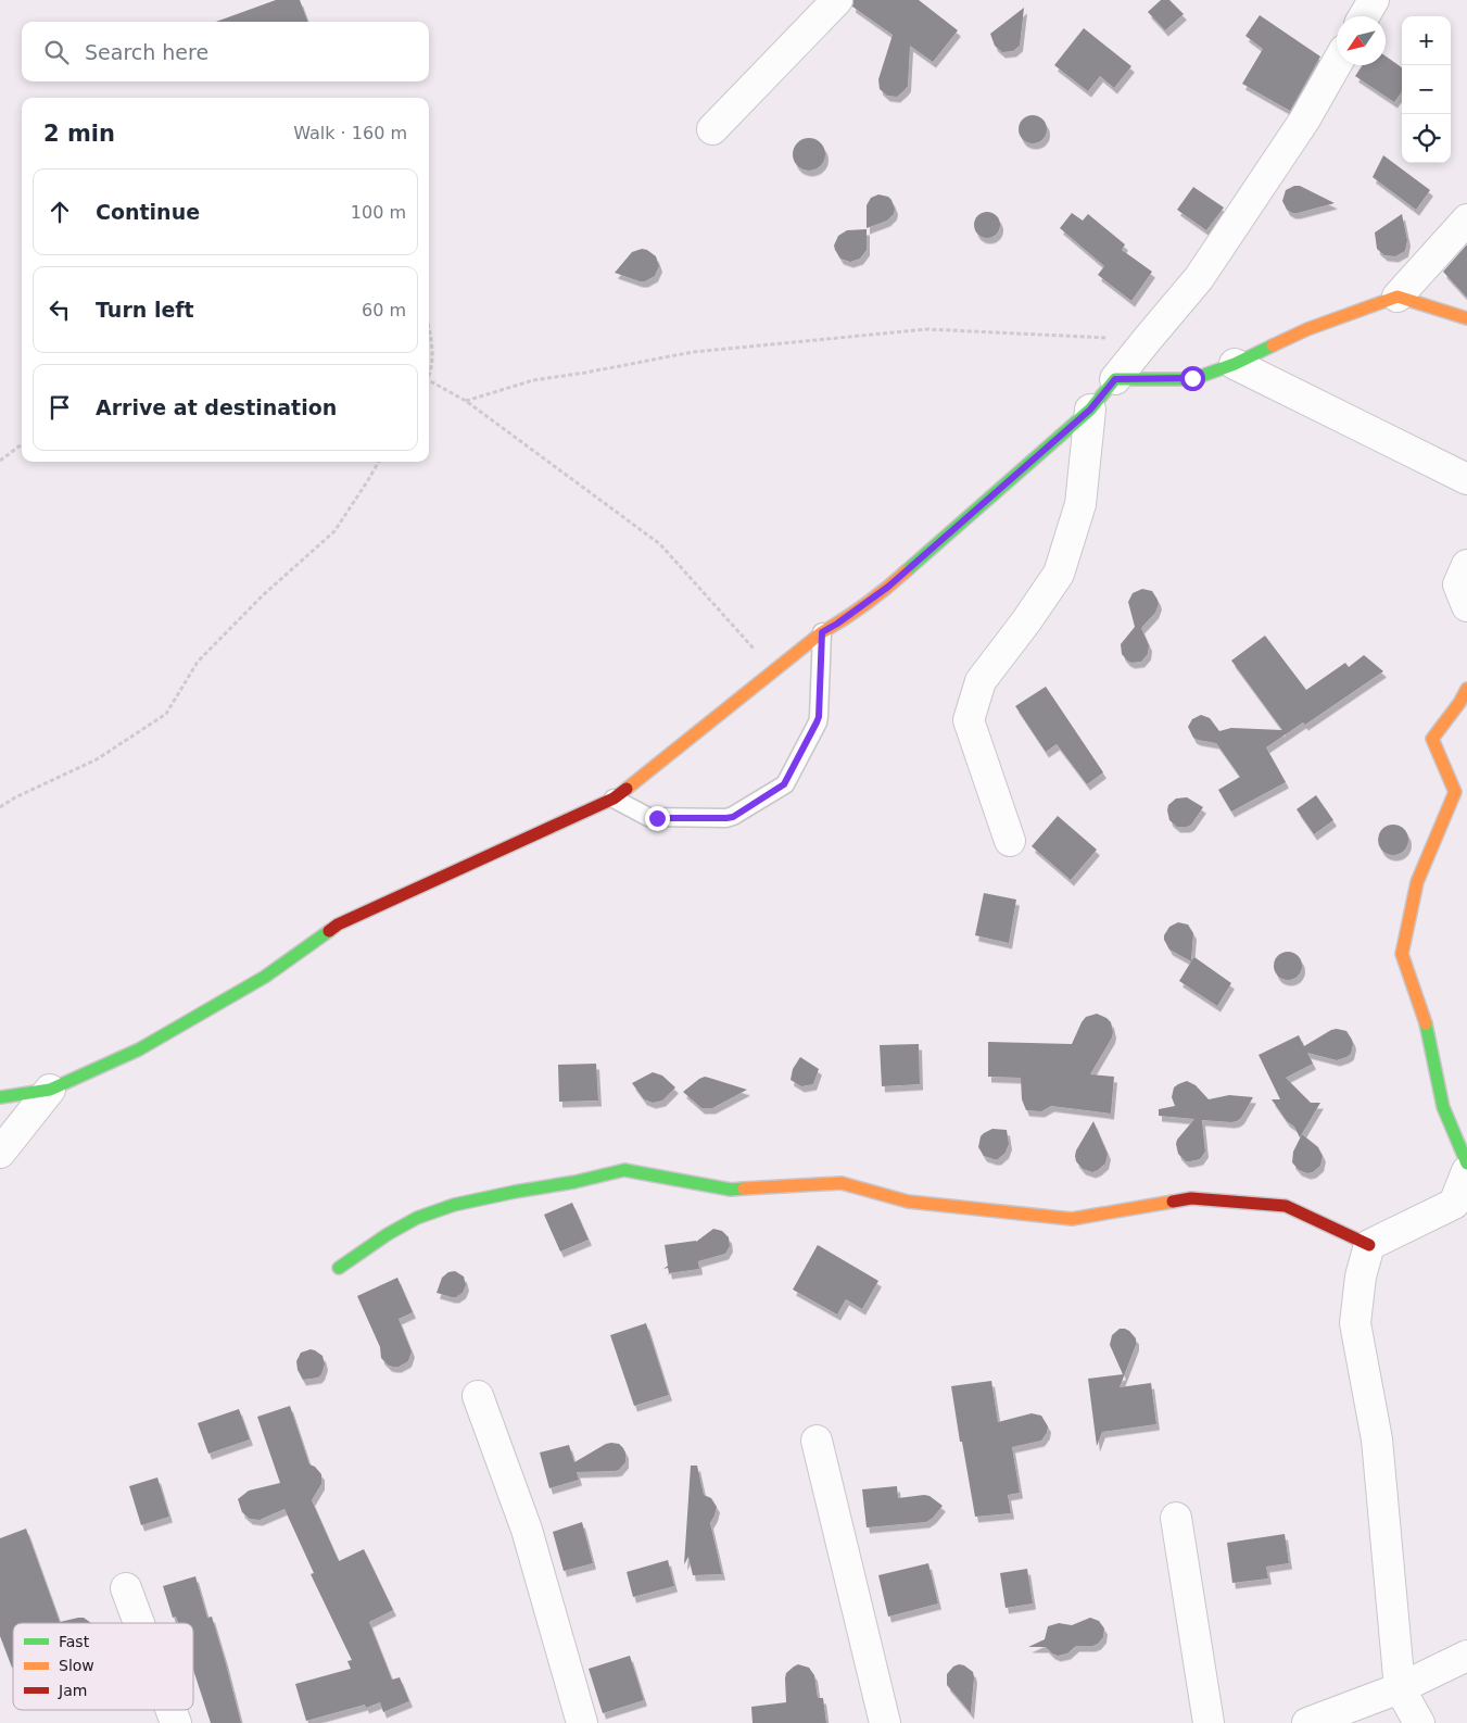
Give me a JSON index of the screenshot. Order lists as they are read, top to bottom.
{
  "legend": ["Fast", "Slow", "Jam"],
  "north": "bottom left",
  "page": {
    "map_buttons": ["+", "−"],
    "search": "Search here",
    "heading": ["2 min", "Walk · 160 m"],
    "list": [
      ["Continue", "100 m"],
      ["Turn left", "60 m"],
      "Arrive at destination"
    ]
  }
}
